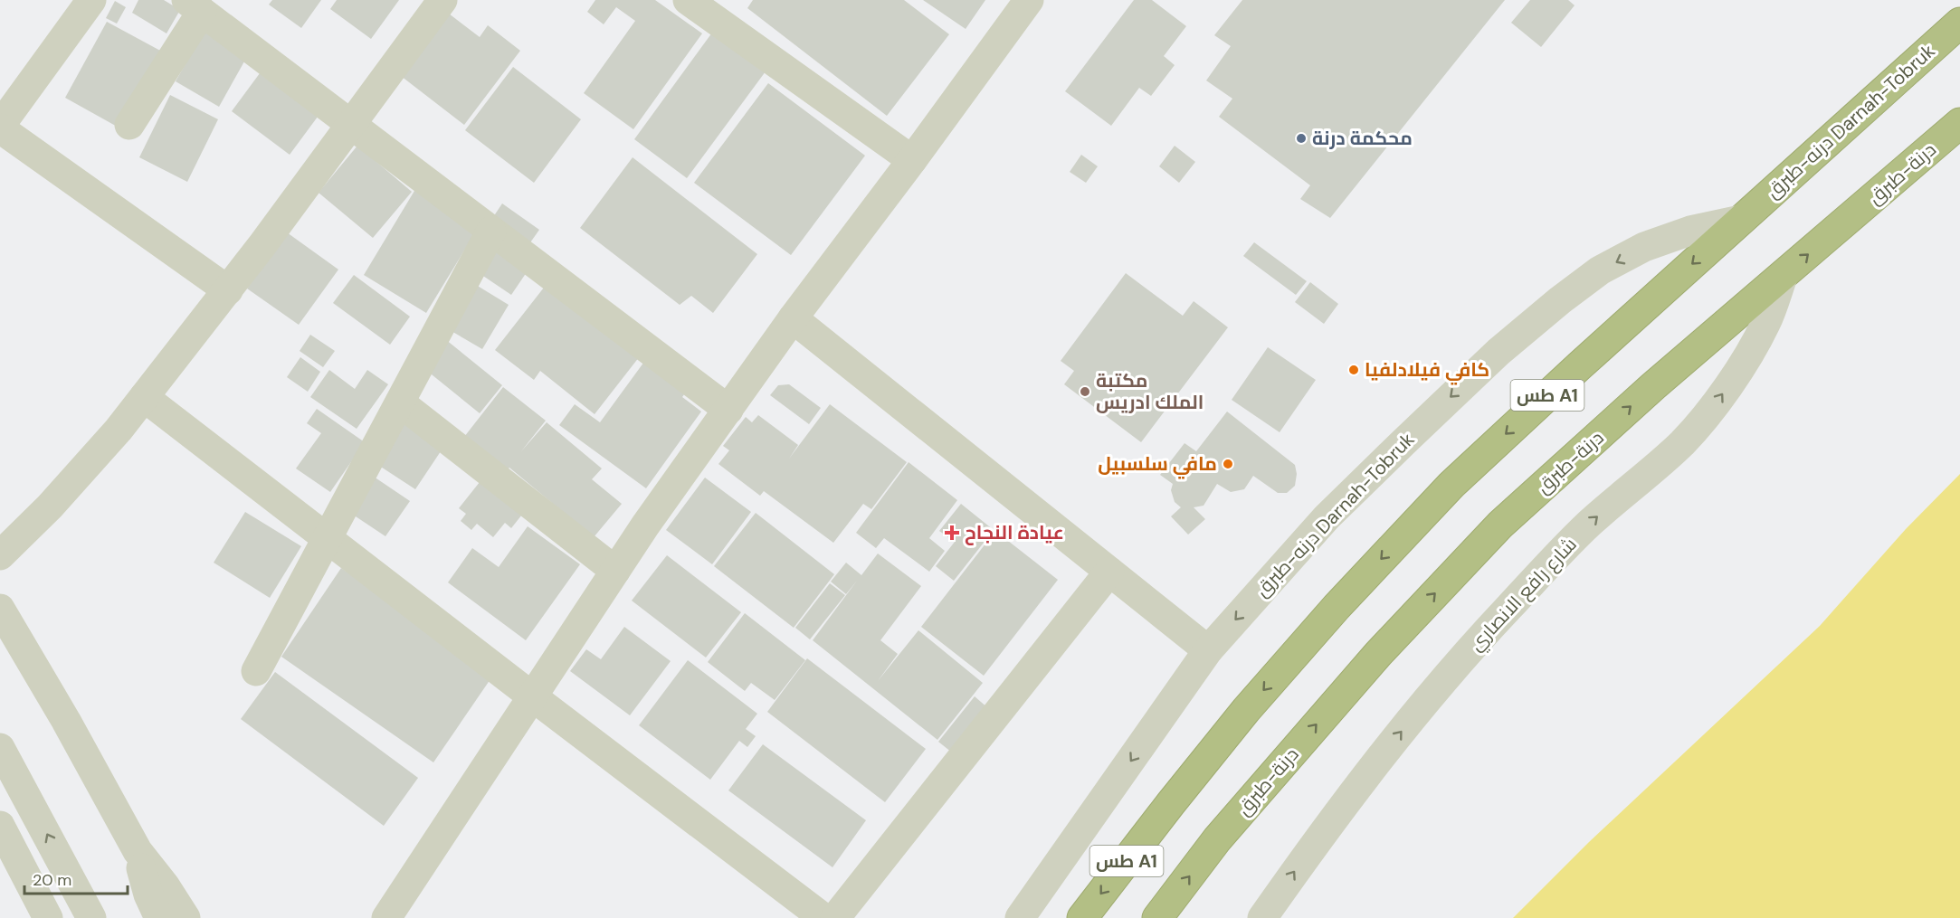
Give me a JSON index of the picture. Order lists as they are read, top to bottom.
{
  "streets": {
    "highway": ["درنه-طبرق Darnah-Tobruk", "درنة-طبرق", "طس A1"],
    "street": ["شارع رافع الانصاري"]
  },
  "crossings": [
    ["درنة-طبرق", "شارع رافع الانصاري"]
  ],
  "one_way": ["درنه-طبرق Darnah-Tobruk", "درنة-طبرق", "شارع رافع الانصاري"],
  "places": {
    "other": [
      "محكمة درنة",
      "كافي فيلادلفيا",
      "مكتبة الملك ادريس",
      "مافي سلسبيل"
    ],
    "health": ["عيادة النجاح"]
  },
  "scale_bar": "20 m"
}
